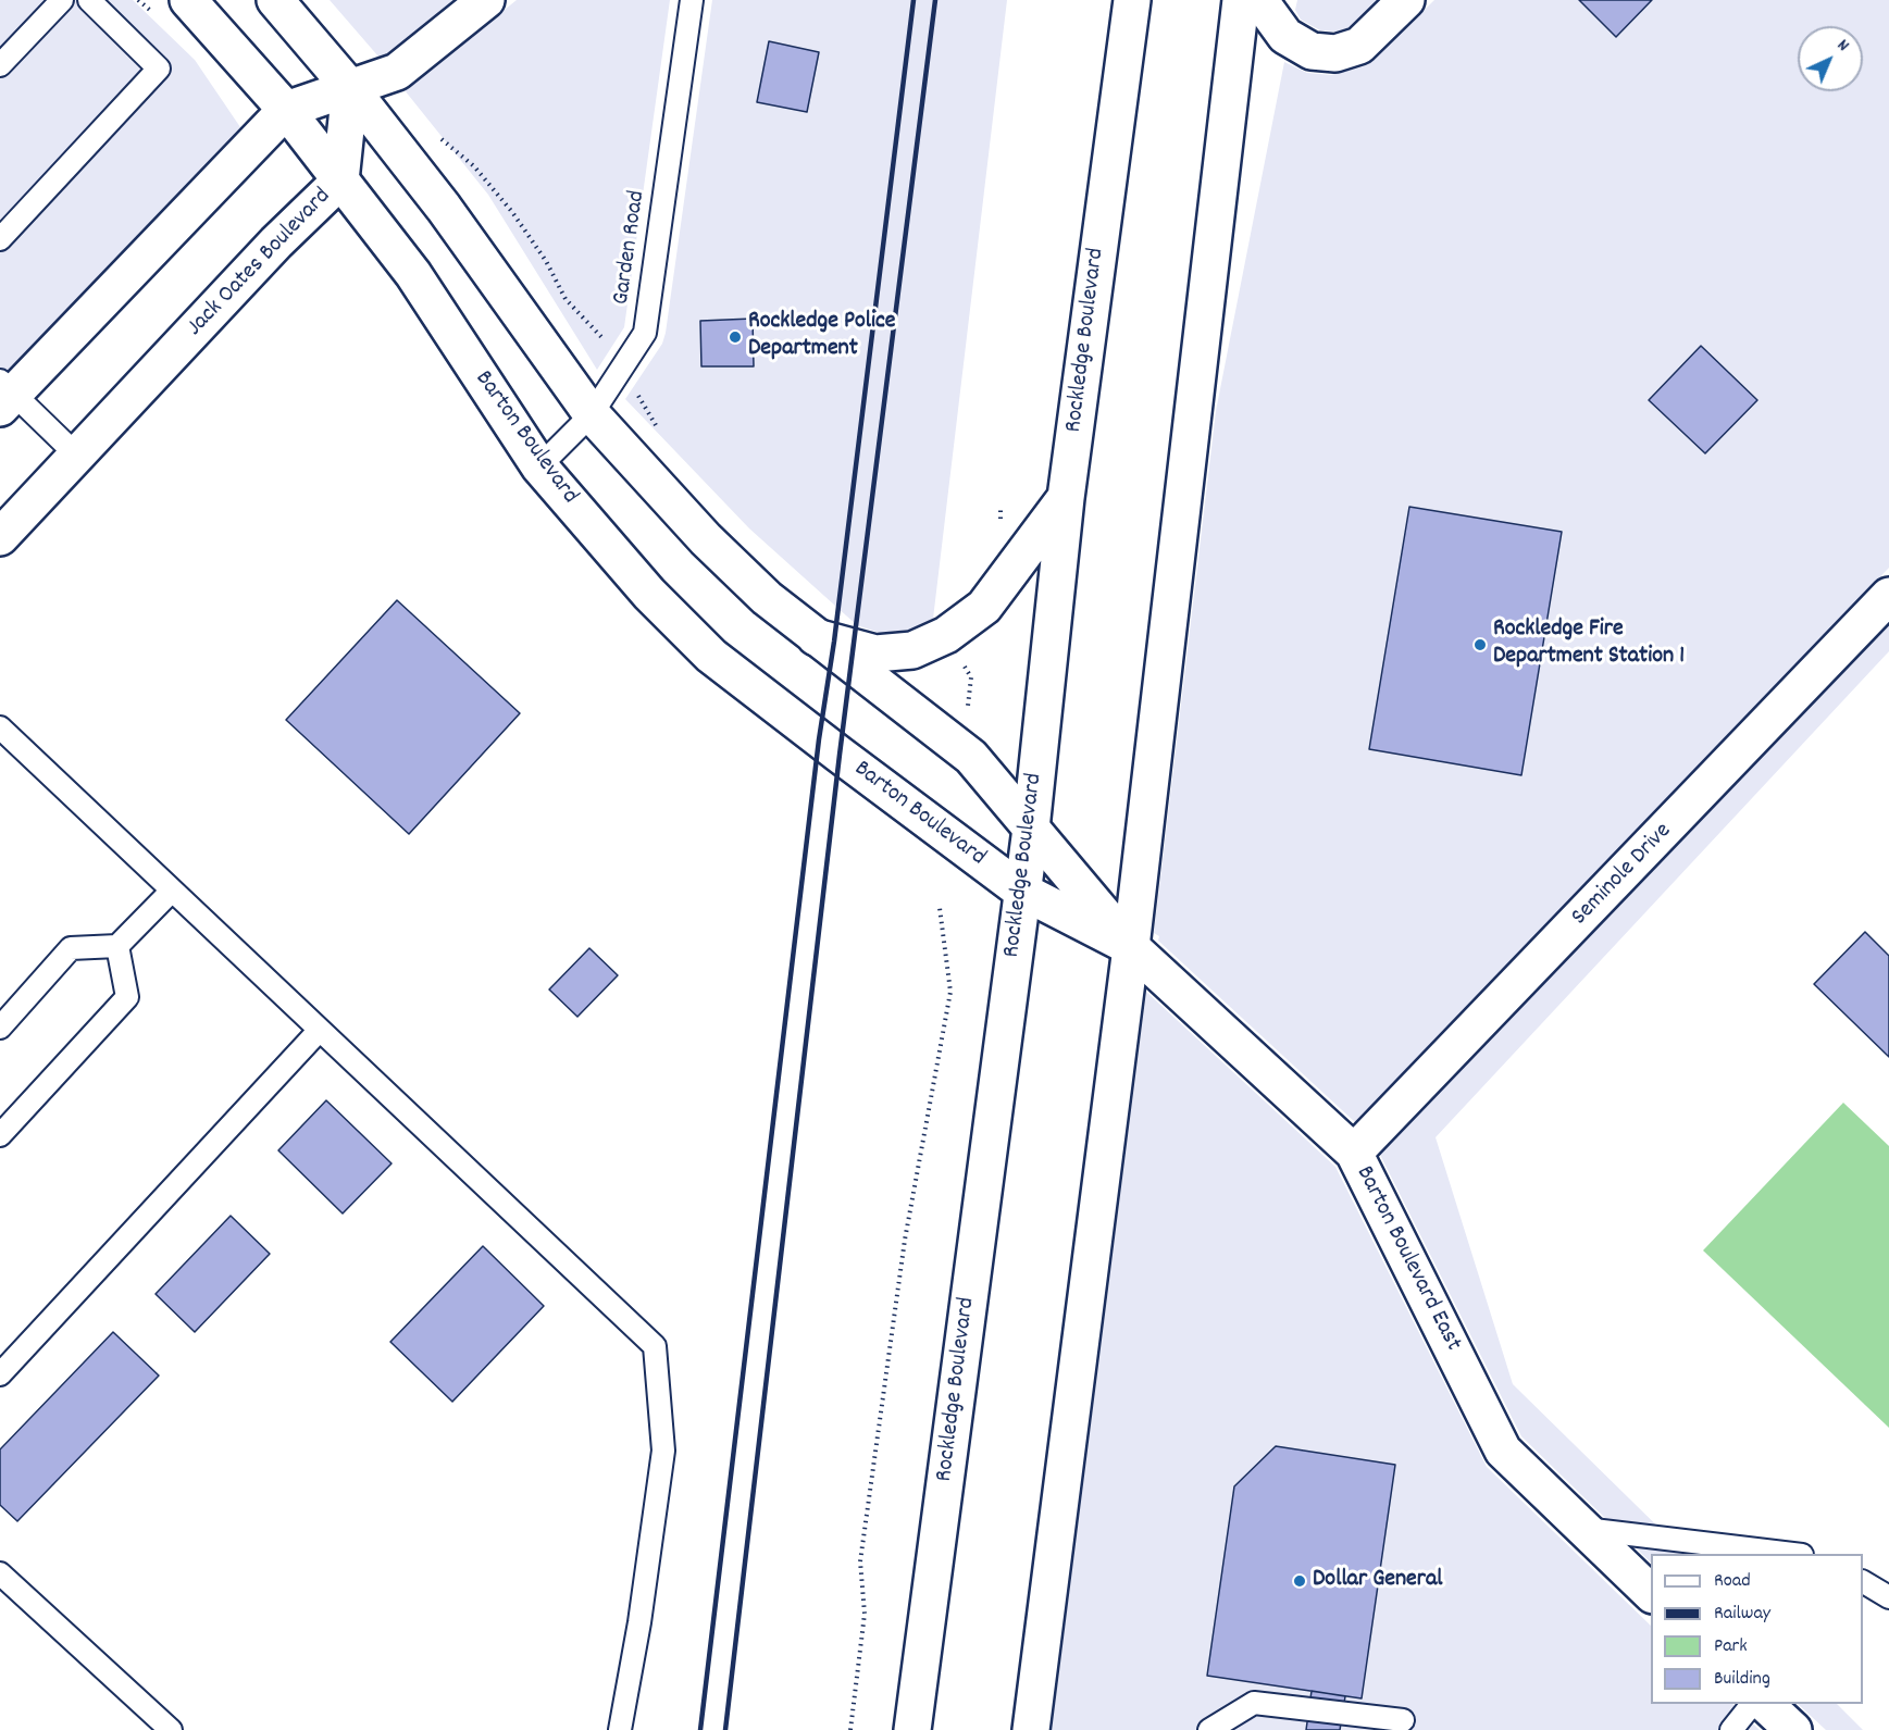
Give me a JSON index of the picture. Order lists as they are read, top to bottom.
{
  "streets": {
    "main road": [
      "Jack Oates Boulevard",
      "Rockledge Boulevard",
      "Barton Boulevard",
      "Seminole Drive",
      "Barton Boulevard East"
    ],
    "lane": ["Garden Road"]
  },
  "crossings": [
    ["Garden Road", "Barton Boulevard"],
    ["Jack Oates Boulevard", "Barton Boulevard"],
    ["Rockledge Boulevard", "Barton Boulevard"],
    ["Barton Boulevard", "Barton Boulevard East"],
    ["Seminole Drive", "Barton Boulevard East"]
  ],
  "places": ["Rockledge Police Department", "Rockledge Fire Department Station 1", "Dollar General"],
  "legend": [
    "Road",
    "Railway",
    "Park",
    "Building"
  ],
  "north": "top right"
}
